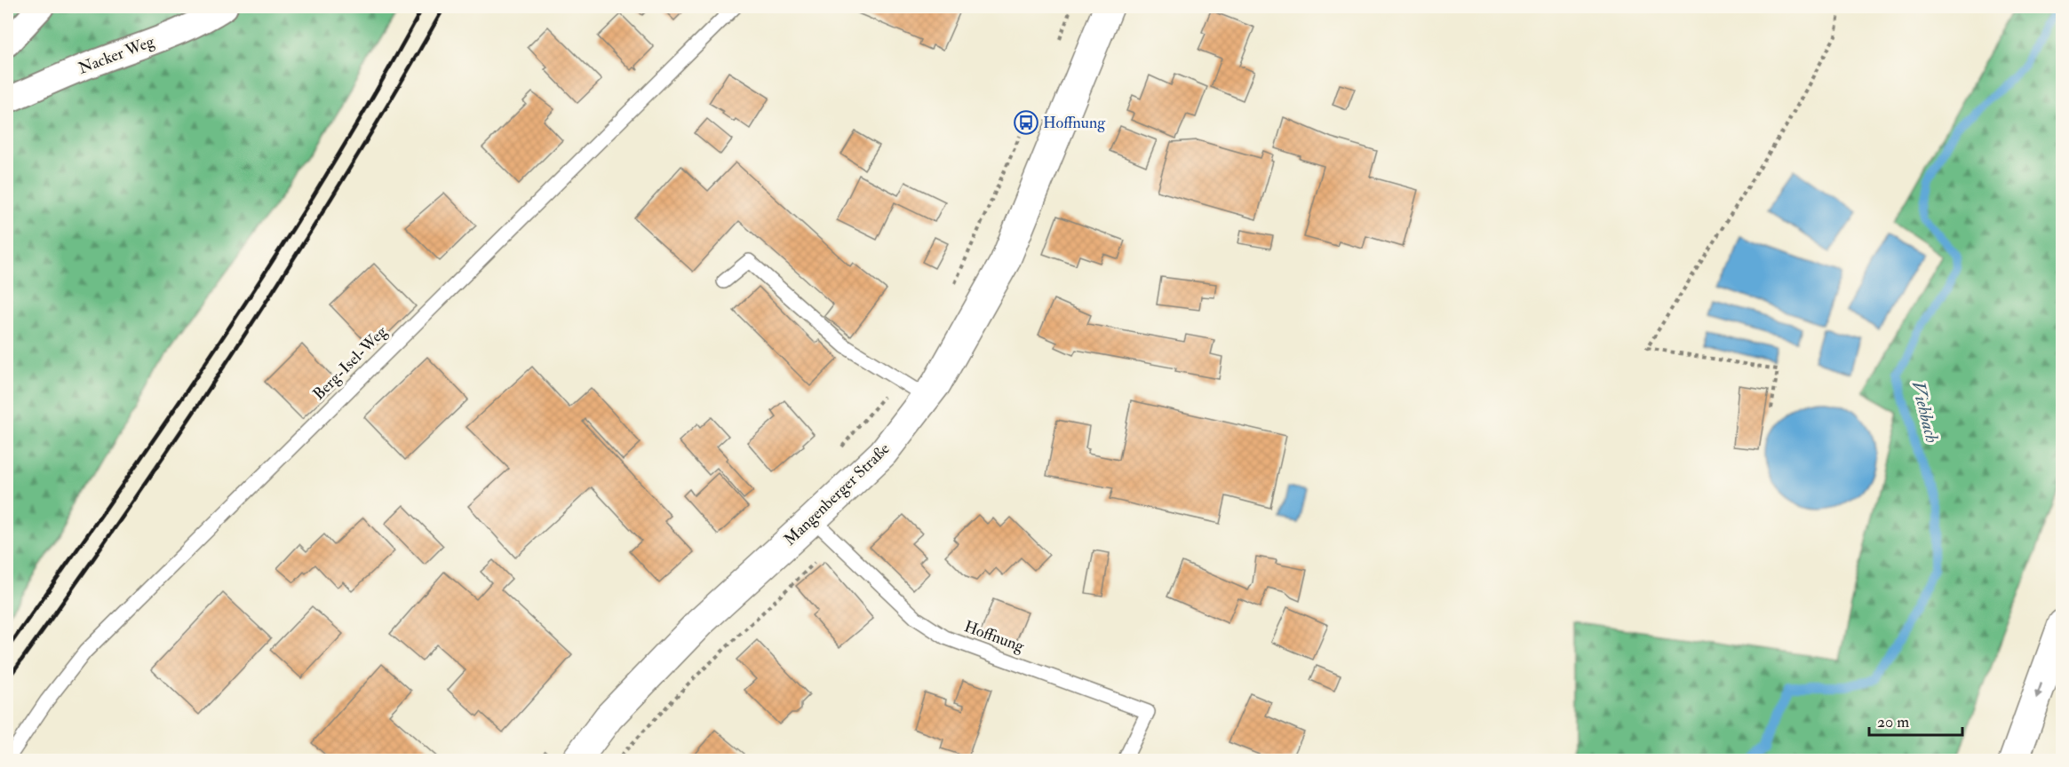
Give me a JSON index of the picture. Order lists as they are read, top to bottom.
{
  "streets": {
    "main road": ["Mangenberger Straße"],
    "street": ["Nacker Weg"],
    "lane": ["Berg-Isel-Weg", "Hoffnung"]
  },
  "crossings": [
    ["Mangenberger Straße", "Hoffnung"]
  ],
  "water": ["Viehbach"],
  "places": {
    "bus stop": ["Hoffnung"]
  },
  "scale_bar": "20 m"
}
